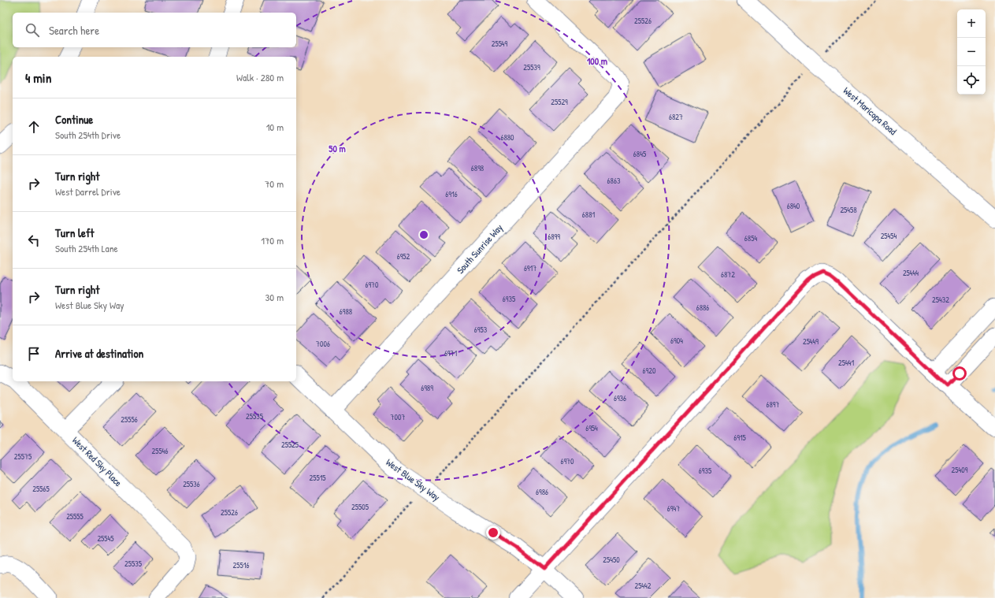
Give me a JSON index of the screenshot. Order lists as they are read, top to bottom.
{
  "streets": {
    "street": [
      "West Maricopa Road",
      "South Sunrise Way",
      "West Red Sky Place",
      "West Blue Sky Way"
    ]
  },
  "crossings": [
    ["South Sunrise Way", "West Blue Sky Way"]
  ],
  "house_numbers": [
    "25526",
    "25549",
    "25539",
    "25529",
    "6827",
    "6880",
    "6845",
    "6898",
    "6863",
    "6916",
    "6840",
    "25458",
    "6881",
    "25454",
    "6899",
    "6854",
    "6952",
    "6917",
    "25444",
    "6872",
    "6970",
    "6935",
    "25432",
    "6886",
    "6988",
    "6953",
    "6904",
    "25449",
    "7006",
    "6971",
    "25441",
    "6920",
    "6989",
    "6936",
    "6897",
    "25535",
    "7007",
    "25556",
    "6954",
    "6915",
    "25525",
    "25546",
    "25575",
    "6970",
    "25409",
    "6935",
    "25515",
    "25536",
    "25565",
    "6986",
    "25505",
    "6947",
    "25526",
    "25555",
    "25545",
    "25450",
    "25535",
    "25516",
    "25442"
  ],
  "page": {
    "map_buttons": ["+", "−"],
    "search": "Search here",
    "heading": ["4 min", "Walk · 280 m"],
    "list": [
      ["Continue", "South 254th Drive", "10 m"],
      ["Turn right", "West Darrel Drive", "70 m"],
      ["Turn left", "South 254th Lane", "170 m"],
      ["Turn right", "West Blue Sky Way", "30 m"],
      "Arrive at destination"
    ]
  },
  "rings": ["100 m", "50 m"]
}
